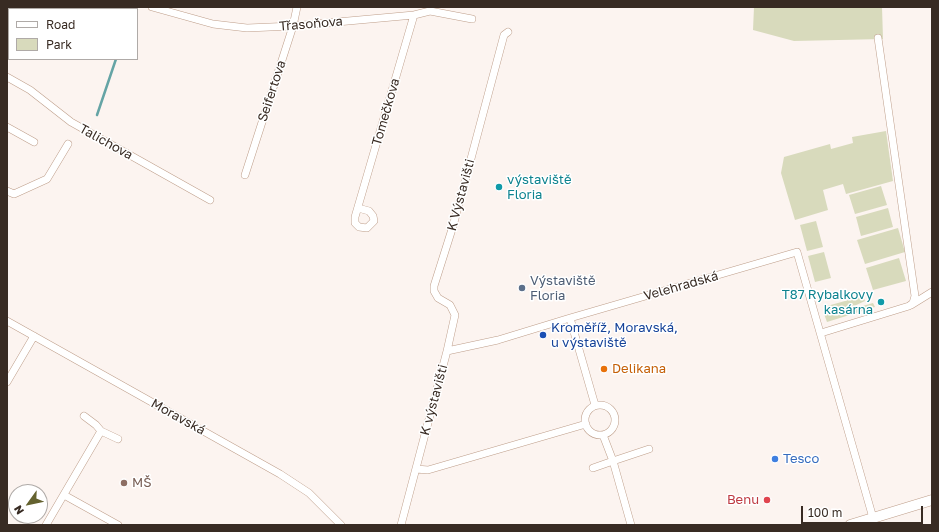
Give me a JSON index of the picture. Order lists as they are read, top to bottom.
{
  "streets": {
    "street": [
      "Třasoňova",
      "Seifertova",
      "Tomečkova",
      "Talichova",
      "K Výstavišti",
      "Velehradská",
      "K výstavišti",
      "Moravská"
    ]
  },
  "crossings": [
    ["Třasoňova", "Seifertova"],
    ["Třasoňova", "Tomečkova"],
    ["K Výstavišti", "K výstavišti"],
    ["Velehradská", "K výstavišti"]
  ],
  "places": [
    "výstaviště Floria",
    "Výstaviště Floria",
    "T87 Rybalkovy kasárna",
    "Kroměříž, Moravská, u výstaviště",
    "Delikana",
    "Tesco",
    "MŠ",
    "Benu"
  ],
  "legend": ["Road", "Park"],
  "scale_bar": "100 m",
  "north": "bottom left"
}
